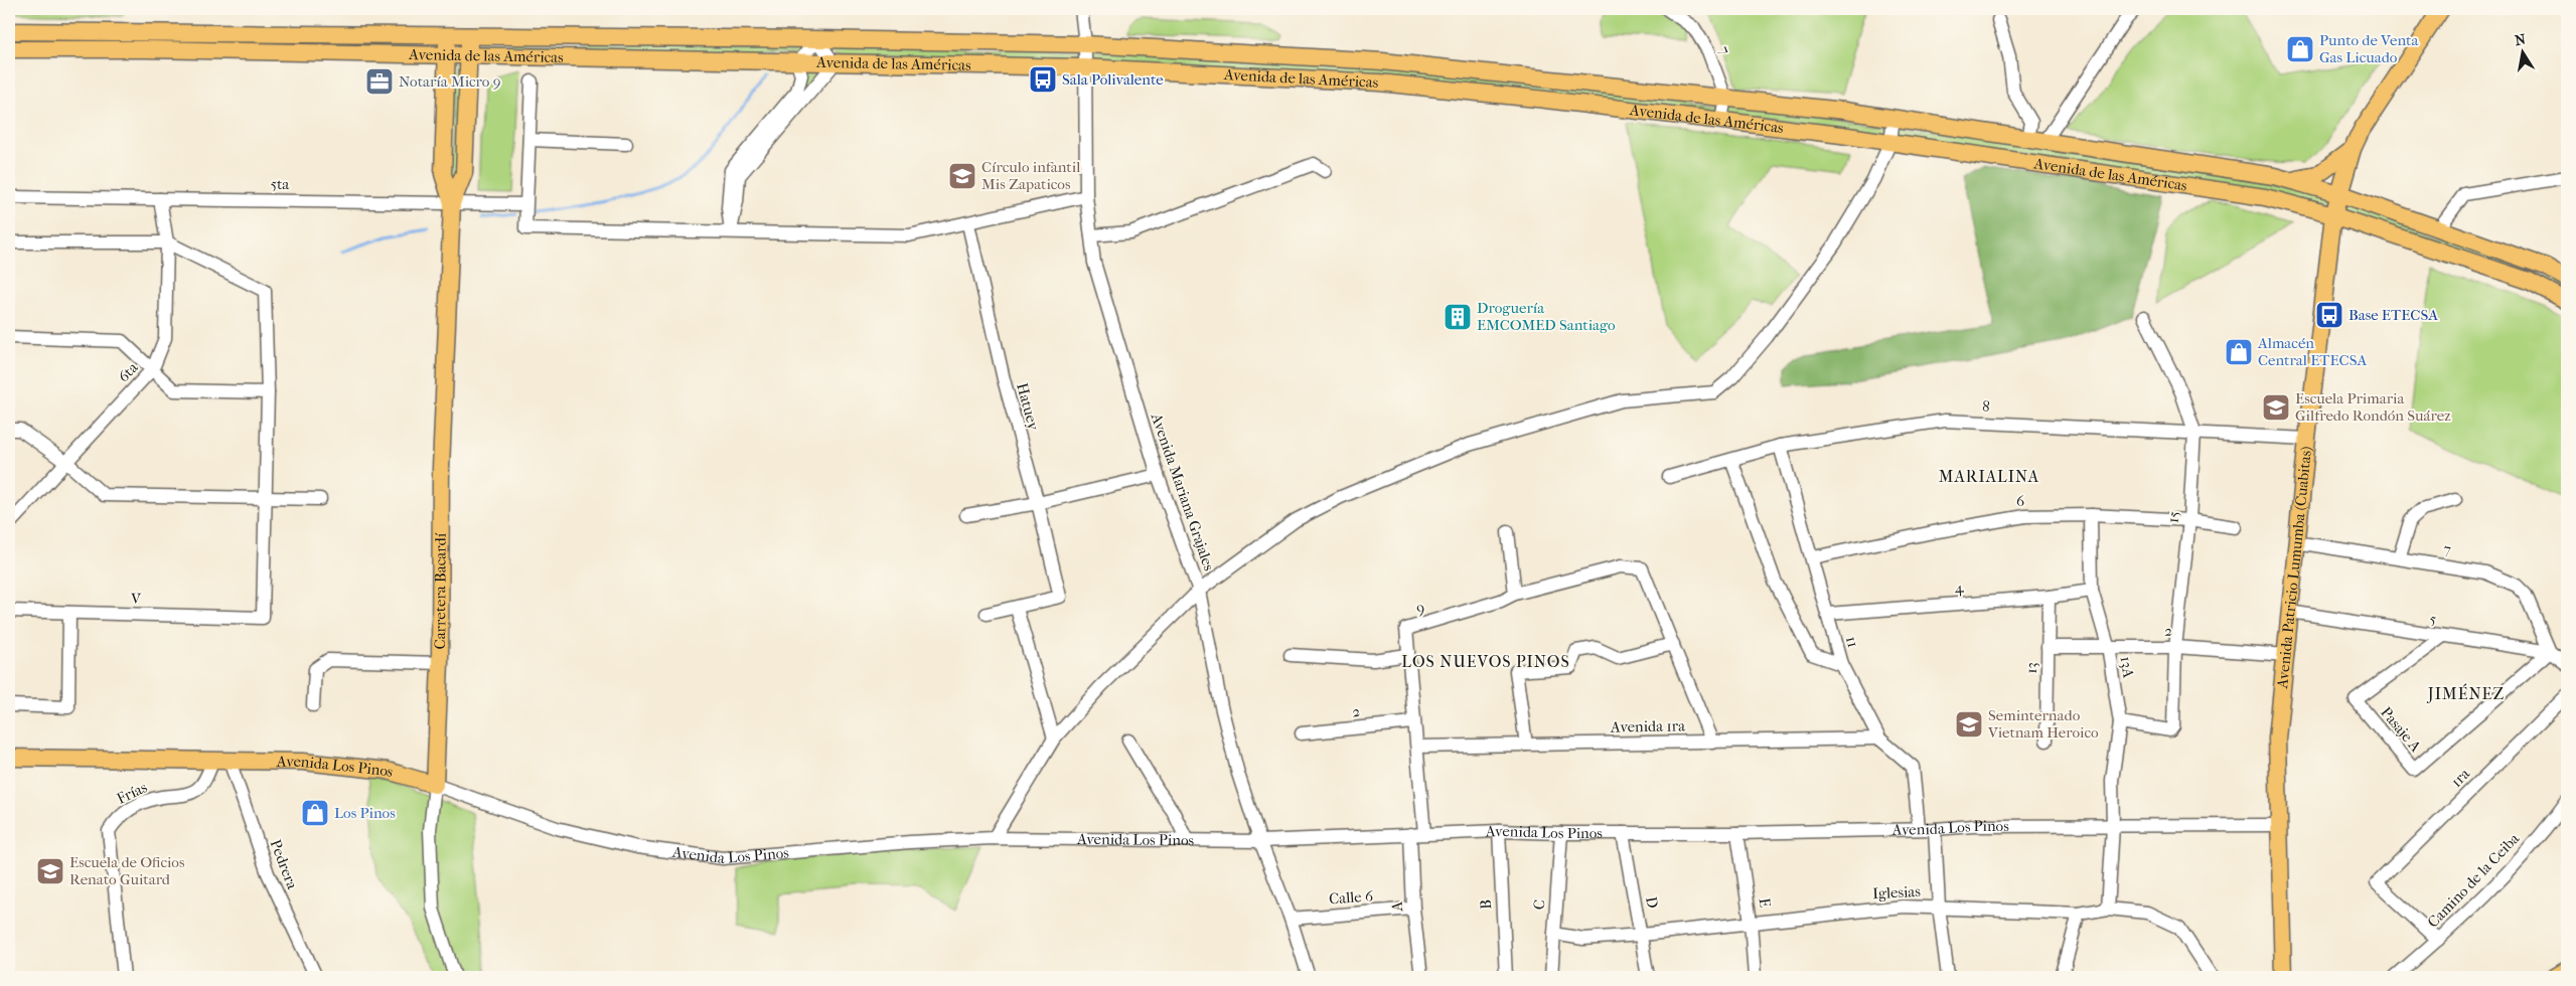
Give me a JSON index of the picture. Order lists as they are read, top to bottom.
{
  "streets": {
    "main road": [
      "Avenida de las Américas",
      "Avenida Patricio Lumumba (Cuabitas)",
      "Carretera Bacardí",
      "Avenida Los Pinos"
    ],
    "street": [
      "7",
      "5ta",
      "6ta",
      "Hatuey",
      "8",
      "Avenida Mariana Grajales",
      "6",
      "15",
      "4",
      "V",
      "9",
      "5",
      "2",
      "11",
      "13A",
      "13",
      "Avenida 1ra",
      "Pasaje A",
      "1ra",
      "Frías",
      "Pedrera",
      "Camino de la Ceiba",
      "Iglesias",
      "Calle 6",
      "D",
      "E",
      "B",
      "C",
      "A"
    ]
  },
  "crossings": [
    ["7", "Avenida de las Américas"],
    ["7", "Avenida Patricio Lumumba (Cuabitas)"],
    ["7", "5"],
    ["7", "Pasaje A"],
    ["Avenida de las Américas", "Avenida Mariana Grajales"],
    ["Avenida de las Américas", "Avenida Patricio Lumumba (Cuabitas)"],
    ["Avenida de las Américas", "Carretera Bacardí"],
    ["5ta", "6ta"],
    ["5ta", "Carretera Bacardí"],
    ["8", "15"],
    ["8", "Avenida Patricio Lumumba (Cuabitas)"],
    ["8", "11"],
    ["Avenida Mariana Grajales", "Avenida Los Pinos"],
    ["Avenida Mariana Grajales", "Calle 6"],
    ["6", "15"],
    ["6", "11"],
    ["6", "13A"],
    ["15", "2"],
    ["15", "13A"],
    ["Avenida Patricio Lumumba (Cuabitas)", "5"],
    ["Avenida Patricio Lumumba (Cuabitas)", "2"],
    ["Avenida Patricio Lumumba (Cuabitas)", "Avenida Los Pinos"],
    ["4", "11"],
    ["4", "13A"],
    ["4", "13"],
    ["Carretera Bacardí", "Avenida Los Pinos"],
    ["9", "2"],
    ["9", "Avenida 1ra"],
    ["9", "Avenida Los Pinos"],
    ["5", "Pasaje A"],
    ["2", "13A"],
    ["2", "13"],
    ["11", "Avenida 1ra"],
    ["11", "Avenida Los Pinos"],
    ["13A", "Avenida Los Pinos"],
    ["Avenida Los Pinos", "Frías"],
    ["Avenida Los Pinos", "Pedrera"],
    ["Avenida Los Pinos", "D"],
    ["Avenida Los Pinos", "E"],
    ["Avenida Los Pinos", "B"],
    ["Avenida Los Pinos", "C"],
    ["Avenida Los Pinos", "A"],
    ["1ra", "Camino de la Ceiba"],
    ["Iglesias", "D"],
    ["Iglesias", "E"],
    ["Iglesias", "C"],
    ["Calle 6", "A"]
  ],
  "districts": ["MARIALINA", "LOS NUEVOS PINOS", "JIMÉNEZ"],
  "places": {
    "shop": ["Punto de Venta Gas Licuado", "Almacén Central ETECSA", "Los Pinos"],
    "bus stop": ["Sala Polivalente", "Base ETECSA"],
    "office": ["Notaría Micro 9"],
    "school or university": [
      "Círculo infantil Mis Zapaticos",
      "Escuela Primaria Gilfredo Rondón Suárez",
      "Seminternado Vietnam Heroico",
      "Escuela de Oficios Renato Guitard"
    ],
    "building": ["Droguería EMCOMED Santiago"]
  },
  "north": "top"
}
